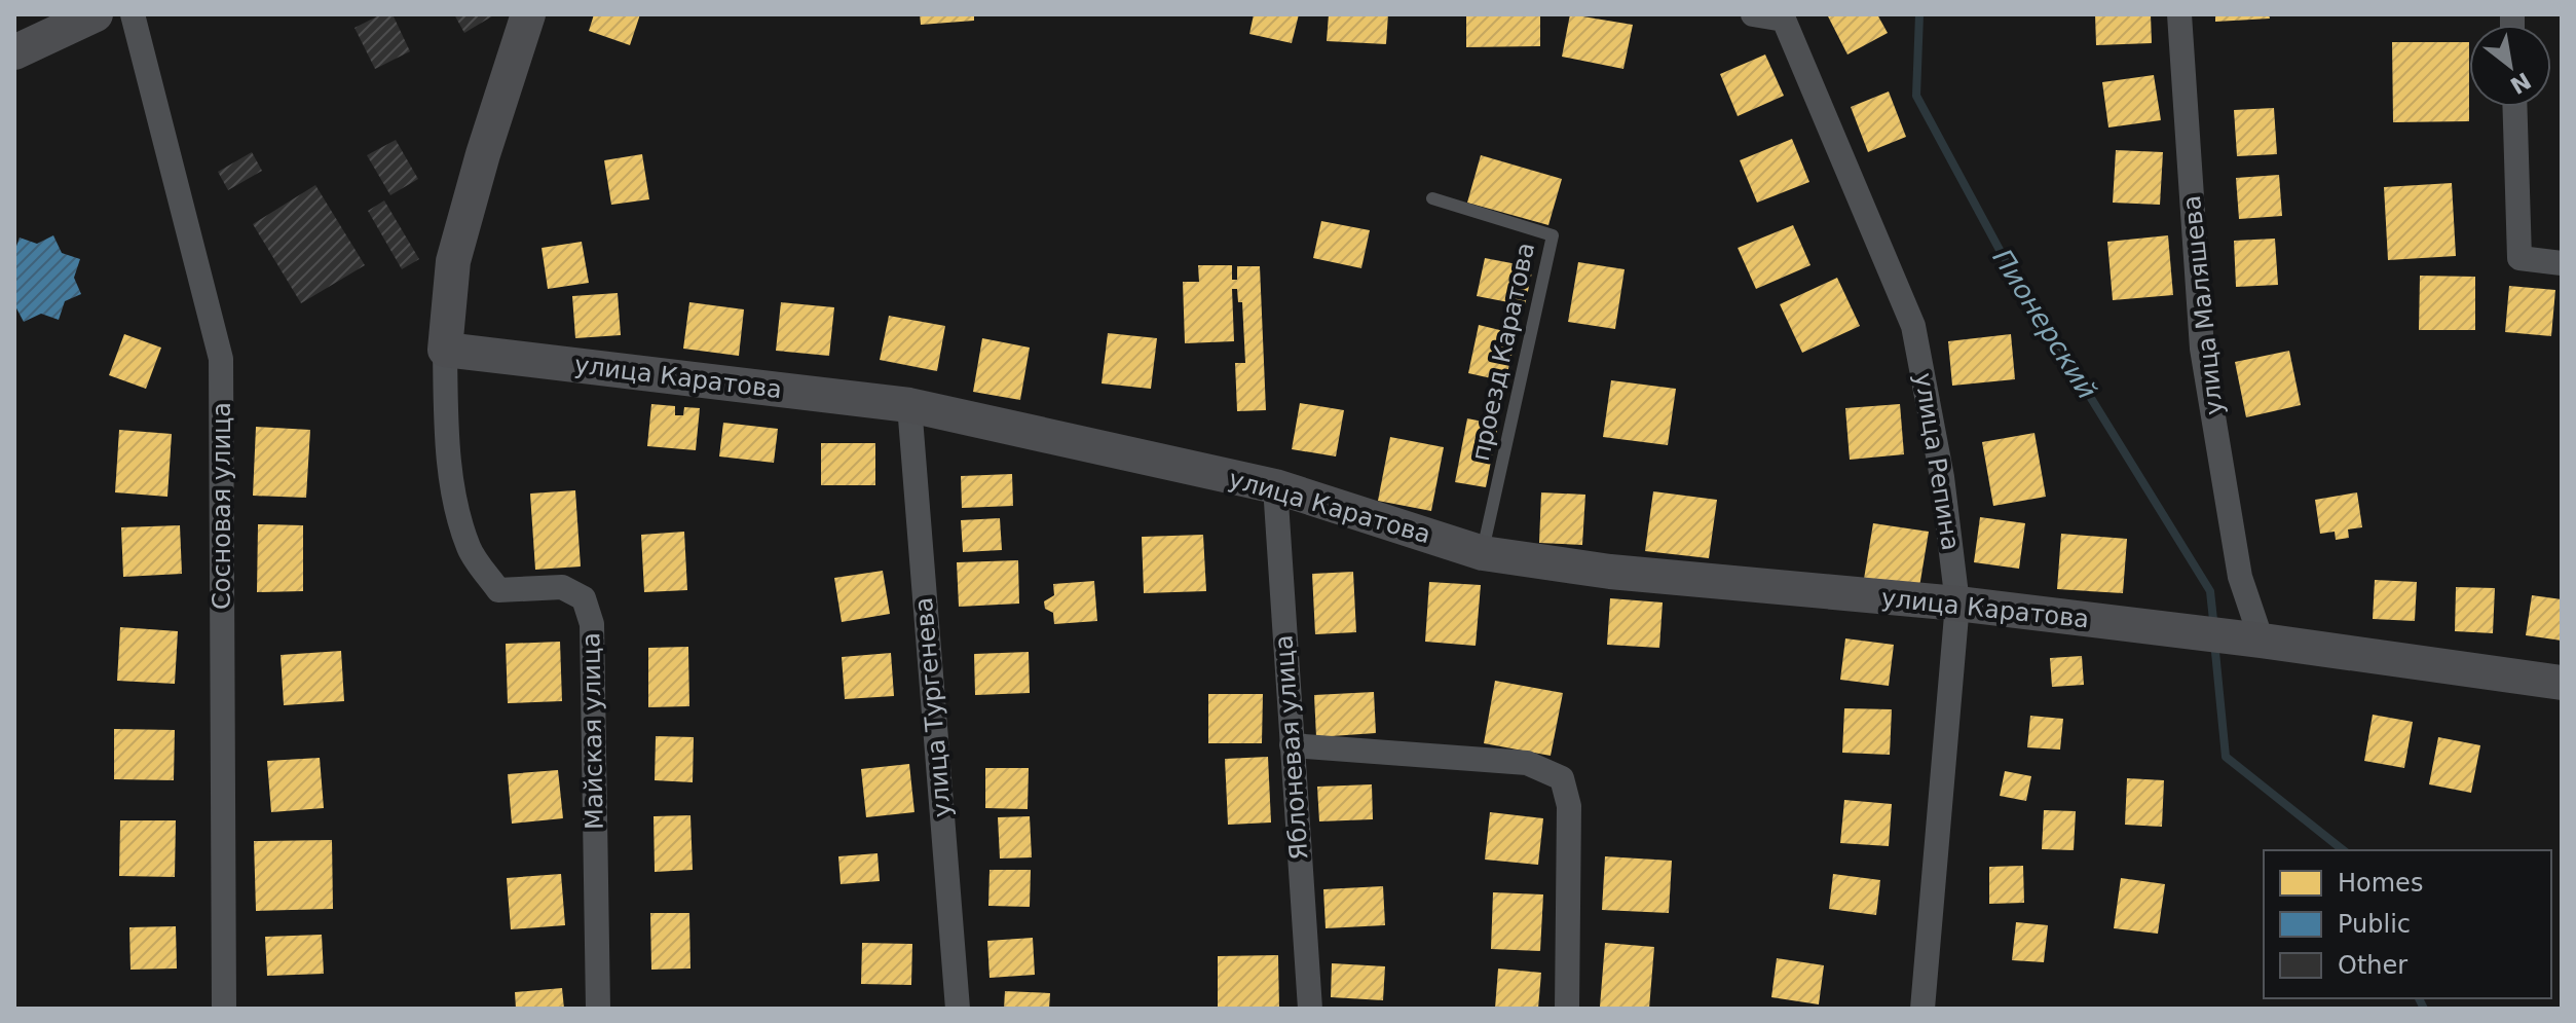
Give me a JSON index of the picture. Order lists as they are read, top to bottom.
{
  "streets": {
    "street": [
      "улица Маляшева",
      "улица Каратова",
      "улица Репина",
      "Сосновая улица",
      "улица Тургенева",
      "Майская улица",
      "Яблоневая улица"
    ],
    "lane": ["проезд Каратова"]
  },
  "crossings": [
    ["улица Маляшева", "улица Каратова"],
    ["проезд Каратова", "улица Каратова"],
    ["улица Каратова", "улица Репина"],
    ["улица Каратова", "улица Тургенева"],
    ["улица Каратова", "Майская улица"],
    ["улица Каратова", "Яблоневая улица"]
  ],
  "water": ["Пионерский"],
  "legend": ["Homes", "Public", "Other"],
  "north": "bottom right"
}
